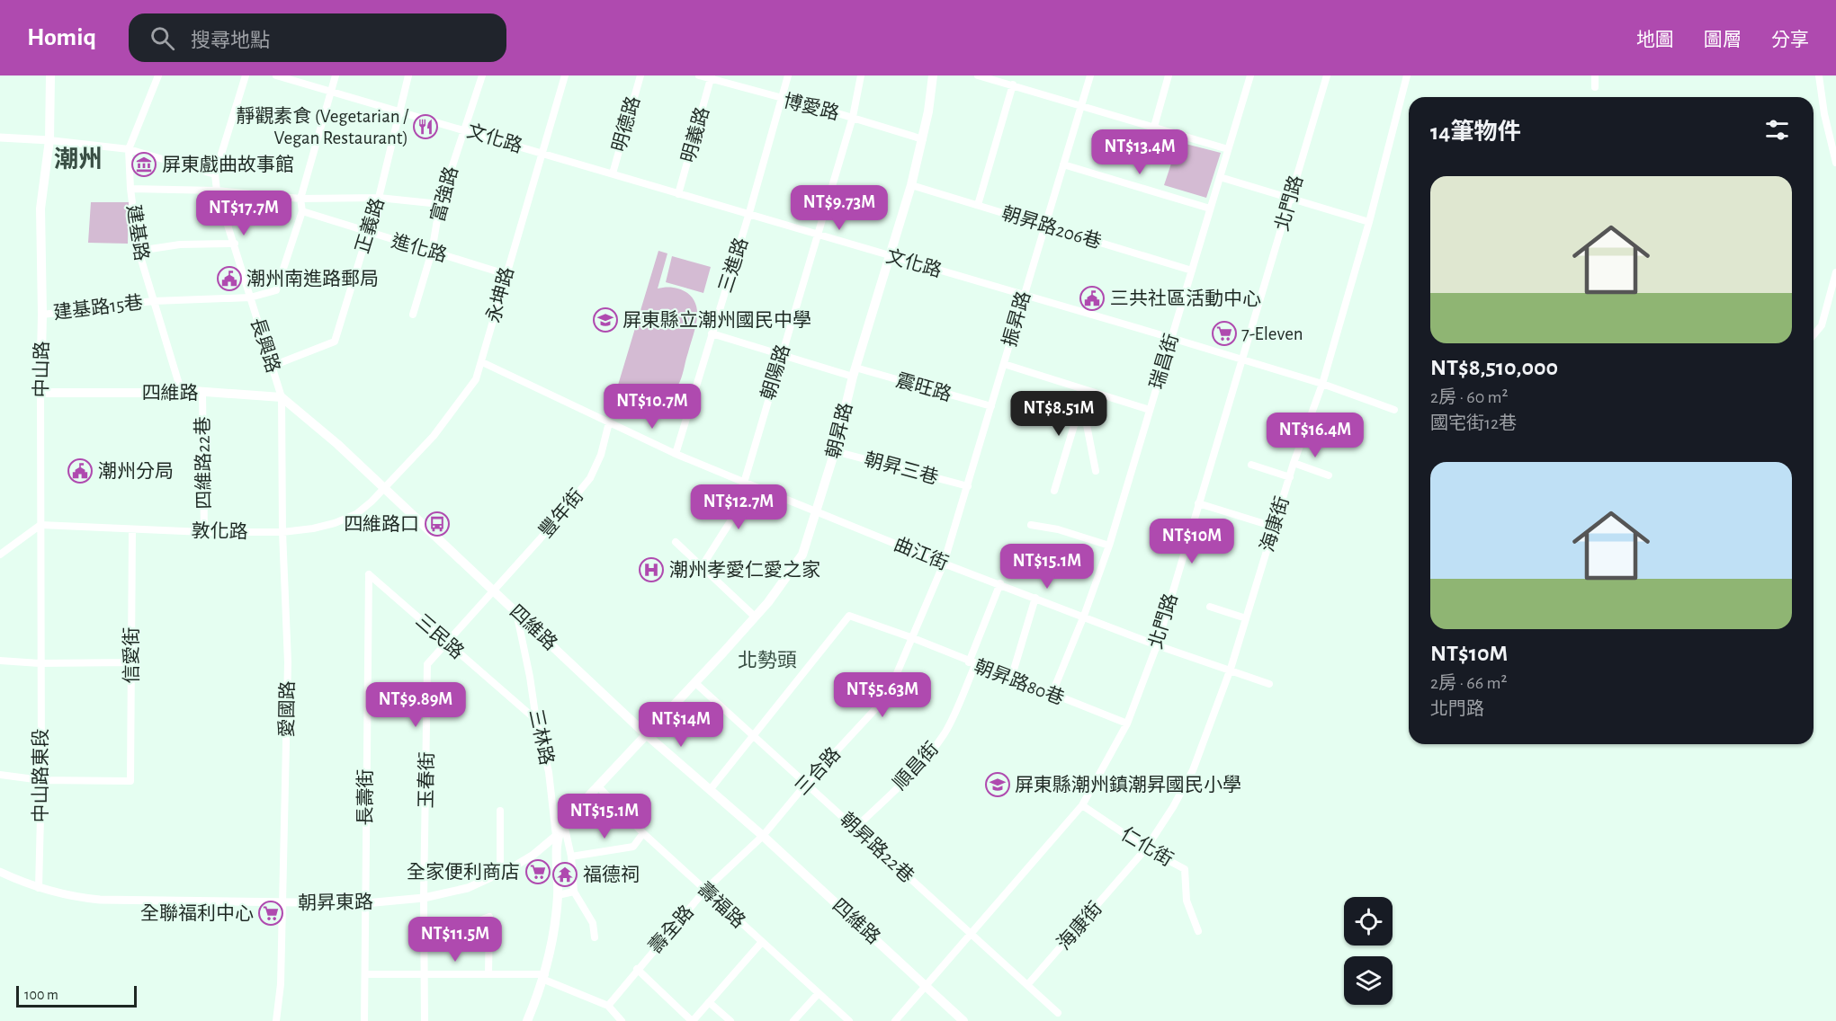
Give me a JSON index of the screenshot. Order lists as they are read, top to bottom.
{
  "streets": {
    "main road": [
      "中山路",
      "四維路",
      "朝昇路",
      "三林路",
      "朝昇東路"
    ],
    "street": [
      "博愛路",
      "明德路",
      "明義路",
      "文化路",
      "富強路",
      "北門路",
      "正義路",
      "朝昇路206巷",
      "建基路",
      "進化路",
      "三進路",
      "永坤路",
      "建基路15巷",
      "振昇路",
      "長興路",
      "瑞昌街",
      "朝陽路",
      "震旺路",
      "四維路22巷",
      "朝昇三巷",
      "豐年街",
      "海康街",
      "敦化路",
      "曲江街",
      "三民路",
      "信愛街",
      "朝昇路80巷",
      "愛國路",
      "順昌街",
      "三合路",
      "中山路東段",
      "玉春街",
      "長壽街",
      "仁化街",
      "朝昇路22巷",
      "壽福路",
      "壽全路"
    ]
  },
  "crossings": [
    ["博愛路", "明義路"],
    ["博愛路", "三進路"],
    ["博愛路", "朝陽路"],
    ["博愛路", "朝昇路"],
    ["明德路", "文化路"],
    ["明義路", "文化路"],
    ["文化路", "富強路"],
    ["文化路", "北門路"],
    ["文化路", "正義路"],
    ["文化路", "三進路"],
    ["文化路", "永坤路"],
    ["文化路", "振昇路"],
    ["文化路", "瑞昌街"],
    ["文化路", "朝陽路"],
    ["文化路", "朝昇路"],
    ["文化路", "海康街"],
    ["富強路", "進化路"],
    ["北門路", "四維路"],
    ["北門路", "曲江街"],
    ["北門路", "朝昇路80巷"],
    ["北門路", "仁化街"],
    ["北門路", "朝昇路22巷"],
    ["正義路", "進化路"],
    ["正義路", "長興路"],
    ["朝昇路206巷", "振昇路"],
    ["朝昇路206巷", "瑞昌街"],
    ["朝昇路206巷", "朝昇路"],
    ["建基路", "建基路15巷"],
    ["建基路", "四維路"],
    ["進化路", "永坤路"],
    ["進化路", "建基路15巷"],
    ["三進路", "震旺路"],
    ["三進路", "曲江街"],
    ["永坤路", "四維路"],
    ["永坤路", "敦化路"],
    ["永坤路", "曲江街"],
    ["建基路15巷", "長興路"],
    ["建基路15巷", "中山路"],
    ["振昇路", "震旺路"],
    ["振昇路", "朝昇三巷"],
    ["振昇路", "曲江街"],
    ["振昇路", "三合路"],
    ["長興路", "四維路"],
    ["長興路", "愛國路"],
    ["瑞昌街", "曲江街"],
    ["瑞昌街", "朝昇路80巷"],
    ["中山路", "四維路"],
    ["中山路", "敦化路"],
    ["中山路", "中山路東段"],
    ["朝陽路", "震旺路"],
    ["朝陽路", "曲江街"],
    ["震旺路", "朝昇路"],
    ["四維路", "朝昇路"],
    ["四維路", "四維路22巷"],
    ["四維路", "豐年街"],
    ["四維路", "敦化路"],
    ["四維路", "愛國路"],
    ["四維路", "三林路"],
    ["四維路", "三合路"],
    ["四維路", "玉春街"],
    ["四維路", "朝昇東路"],
    ["四維路", "壽全路"],
    ["朝昇路", "朝昇三巷"],
    ["朝昇路", "曲江街"],
    ["朝昇路", "朝昇路22巷"],
    ["朝昇路", "朝昇東路"],
    ["四維路22巷", "敦化路"],
    ["豐年街", "曲江街"],
    ["豐年街", "玉春街"],
    ["海康街", "曲江街"],
    ["海康街", "仁化街"],
    ["海康街", "朝昇路22巷"],
    ["敦化路", "信愛街"],
    ["敦化路", "愛國路"],
    ["曲江街", "順昌街"],
    ["曲江街", "三合路"],
    ["三民路", "三林路"],
    ["三民路", "玉春街"],
    ["三民路", "長壽街"],
    ["信愛街", "中山路東段"],
    ["朝昇路80巷", "順昌街"],
    ["朝昇路80巷", "三合路"],
    ["朝昇路80巷", "朝昇路22巷"],
    ["愛國路", "朝昇東路"],
    ["三林路", "朝昇東路"],
    ["順昌街", "朝昇路22巷"],
    ["三合路", "朝昇路22巷"],
    ["三合路", "壽全路"],
    ["中山路東段", "朝昇東路"],
    ["玉春街", "朝昇東路"],
    ["長壽街", "朝昇東路"],
    ["朝昇東路", "壽福路"],
    ["壽福路", "壽全路"]
  ],
  "districts": ["潮州", "北勢頭"],
  "places": {
    "restaurant": ["靜觀素食 (Vegetarian / Vegan Restaurant)"],
    "museum": ["屏東戲曲故事館"],
    "public building": ["潮州南進路郵局", "三共社區活動中心", "潮州分局"],
    "school or university": ["屏東縣立潮州國民中學", "屏東縣潮州鎮潮昇國民小學"],
    "supermarket": ["7-Eleven", "全家便利商店", "全聯福利中心"],
    "bus stop": ["四維路口"],
    "hospital": ["潮州孝愛仁愛之家"],
    "temple": ["福德祠"]
  },
  "scale_bar": "100 m",
  "page": {
    "header": "Homiq",
    "search": "搜尋地點",
    "nav": ["地圖", "圖層", "分享"],
    "heading": "14筆物件",
    "price": [
      "NT$13.4M",
      "NT$9.73M",
      "NT$17.7M",
      "NT$10.7M",
      "NT$8.51M",
      "NT$16.4M",
      "NT$12.7M",
      "NT$10M",
      "NT$15.1M",
      "NT$5.63M",
      "NT$9.89M",
      "NT$14M",
      "NT$15.1M",
      "NT$11.5M"
    ],
    "list": [
      {
        "name": "NT$8,510,000",
        "note": "2房 · 60 m² · 國宅街12巷"
      },
      {
        "name": "NT$10M",
        "note": "2房 · 66 m² · 北門路"
      }
    ],
    "scale": "100 m"
  }
}
